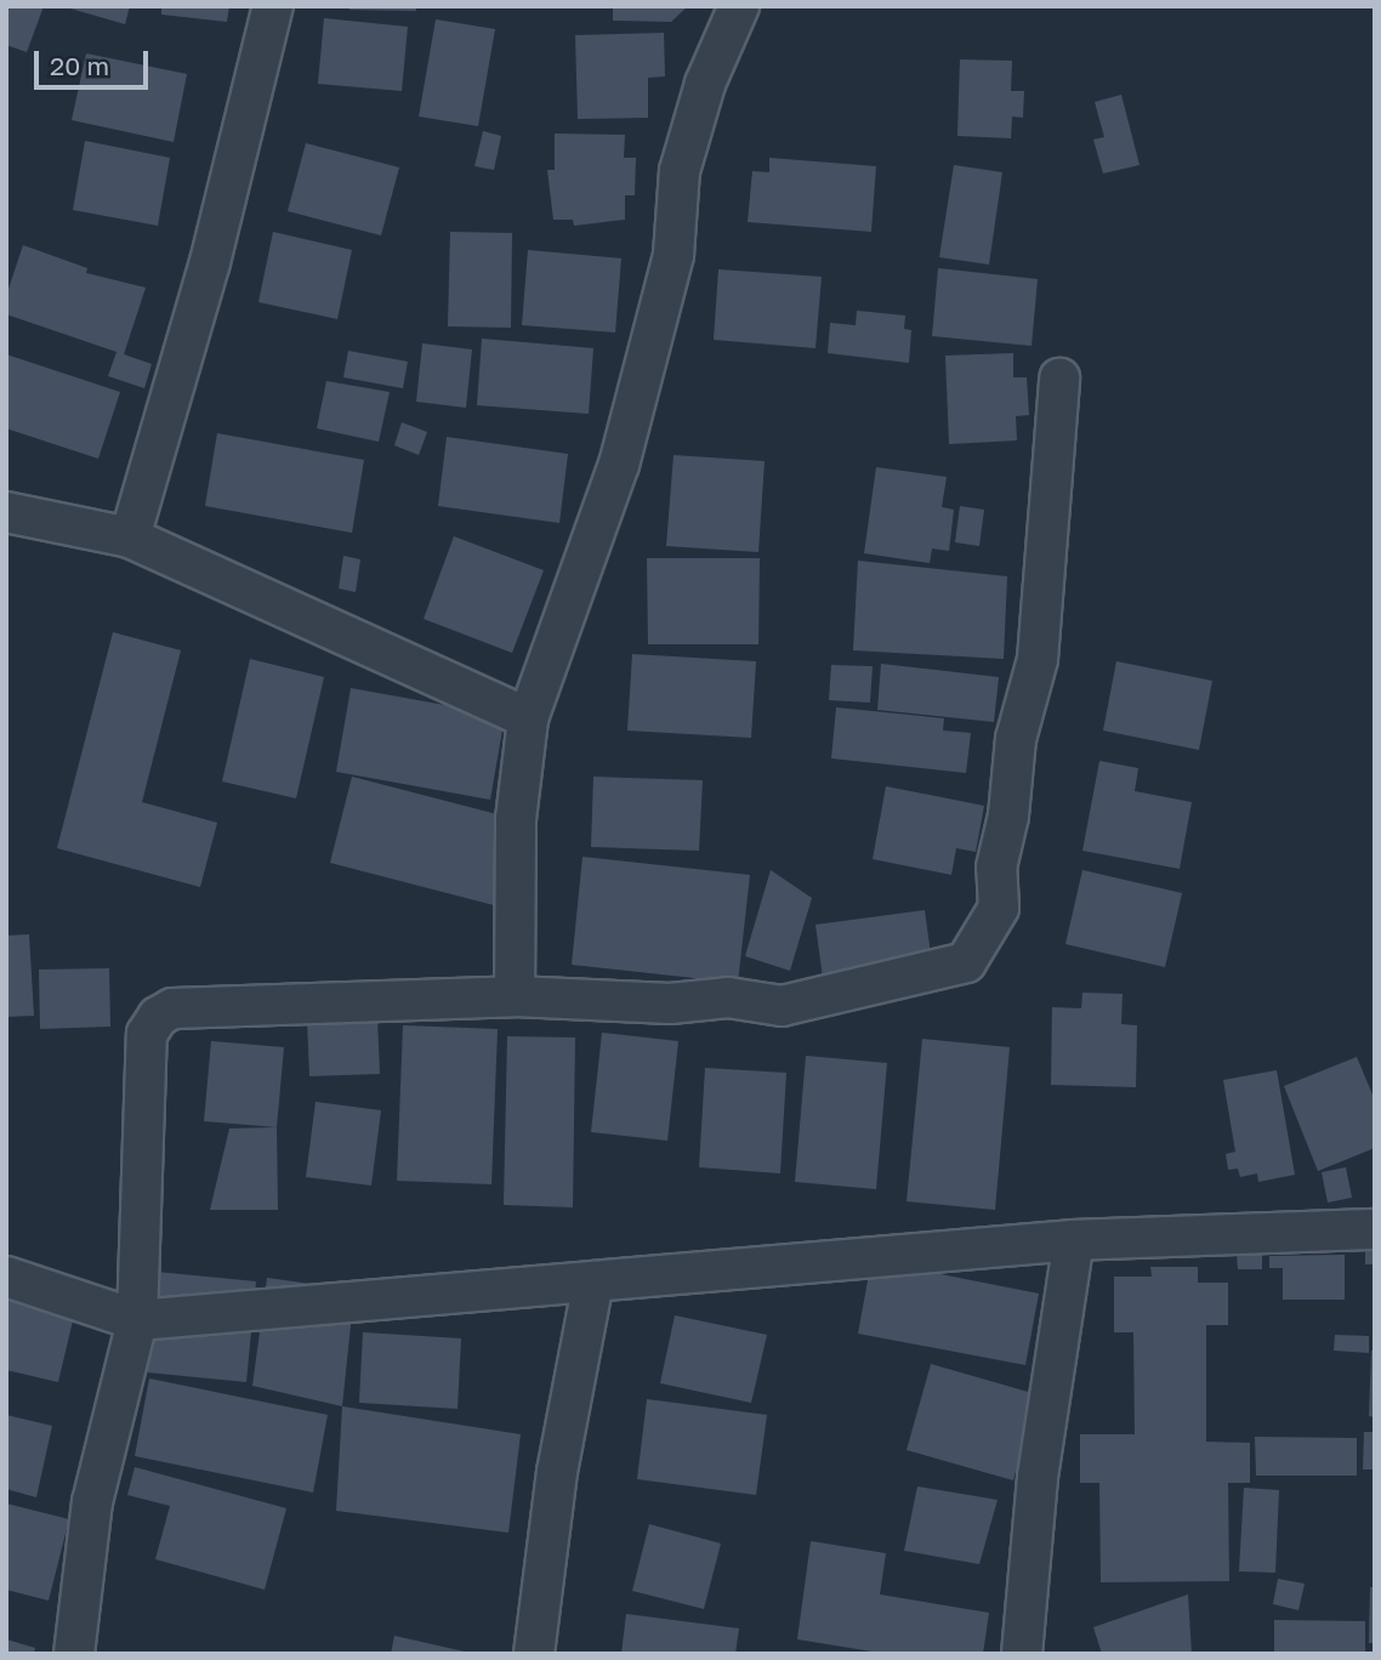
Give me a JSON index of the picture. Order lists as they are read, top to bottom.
{
  "scale_bar": "20 m"
}
